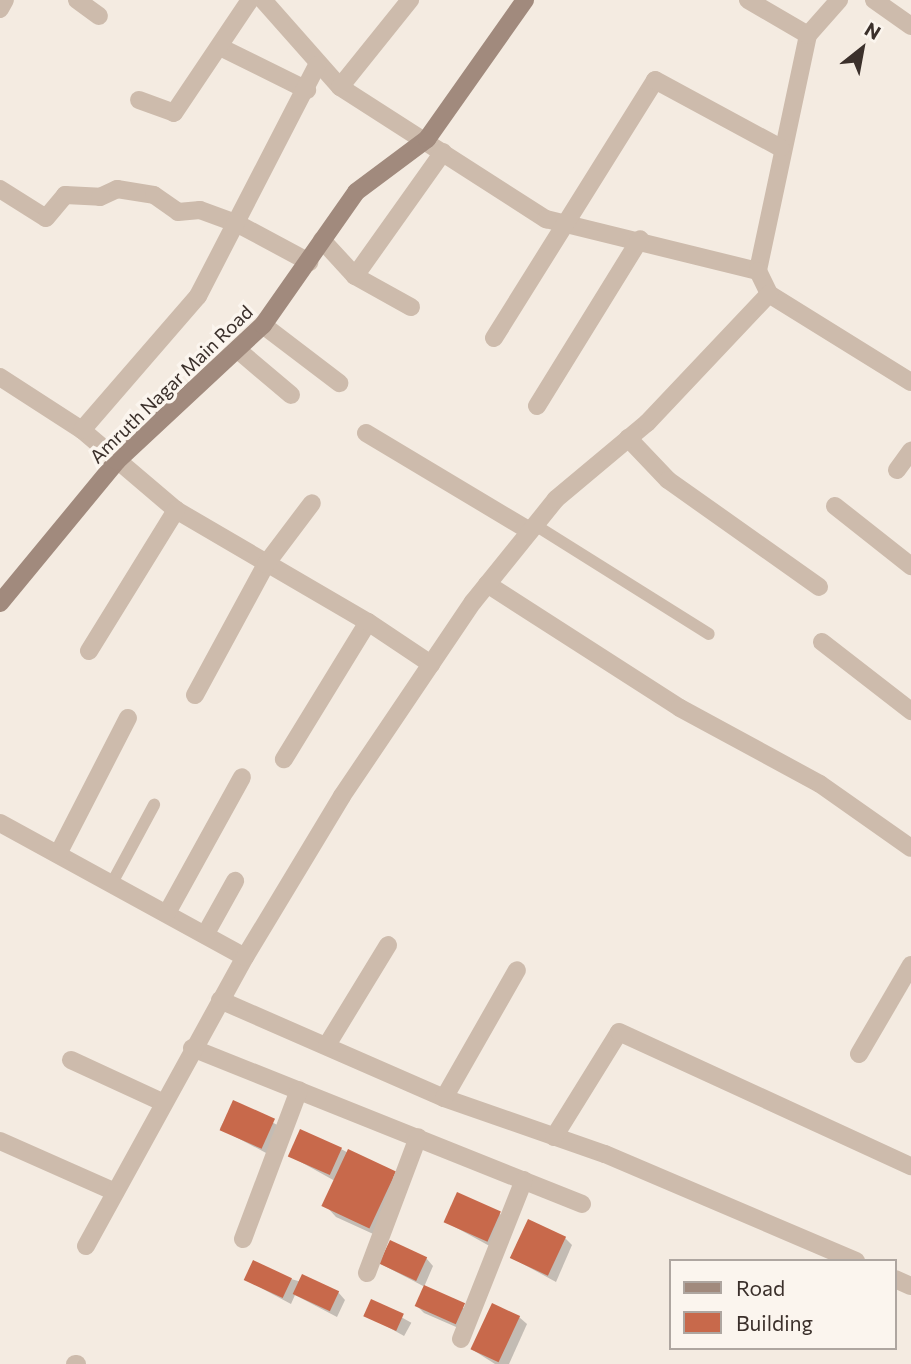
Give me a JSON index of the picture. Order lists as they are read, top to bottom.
{
  "streets": {
    "street": ["Amruth Nagar Main Road"]
  },
  "legend": ["Road", "Building"],
  "north": "top right"
}
